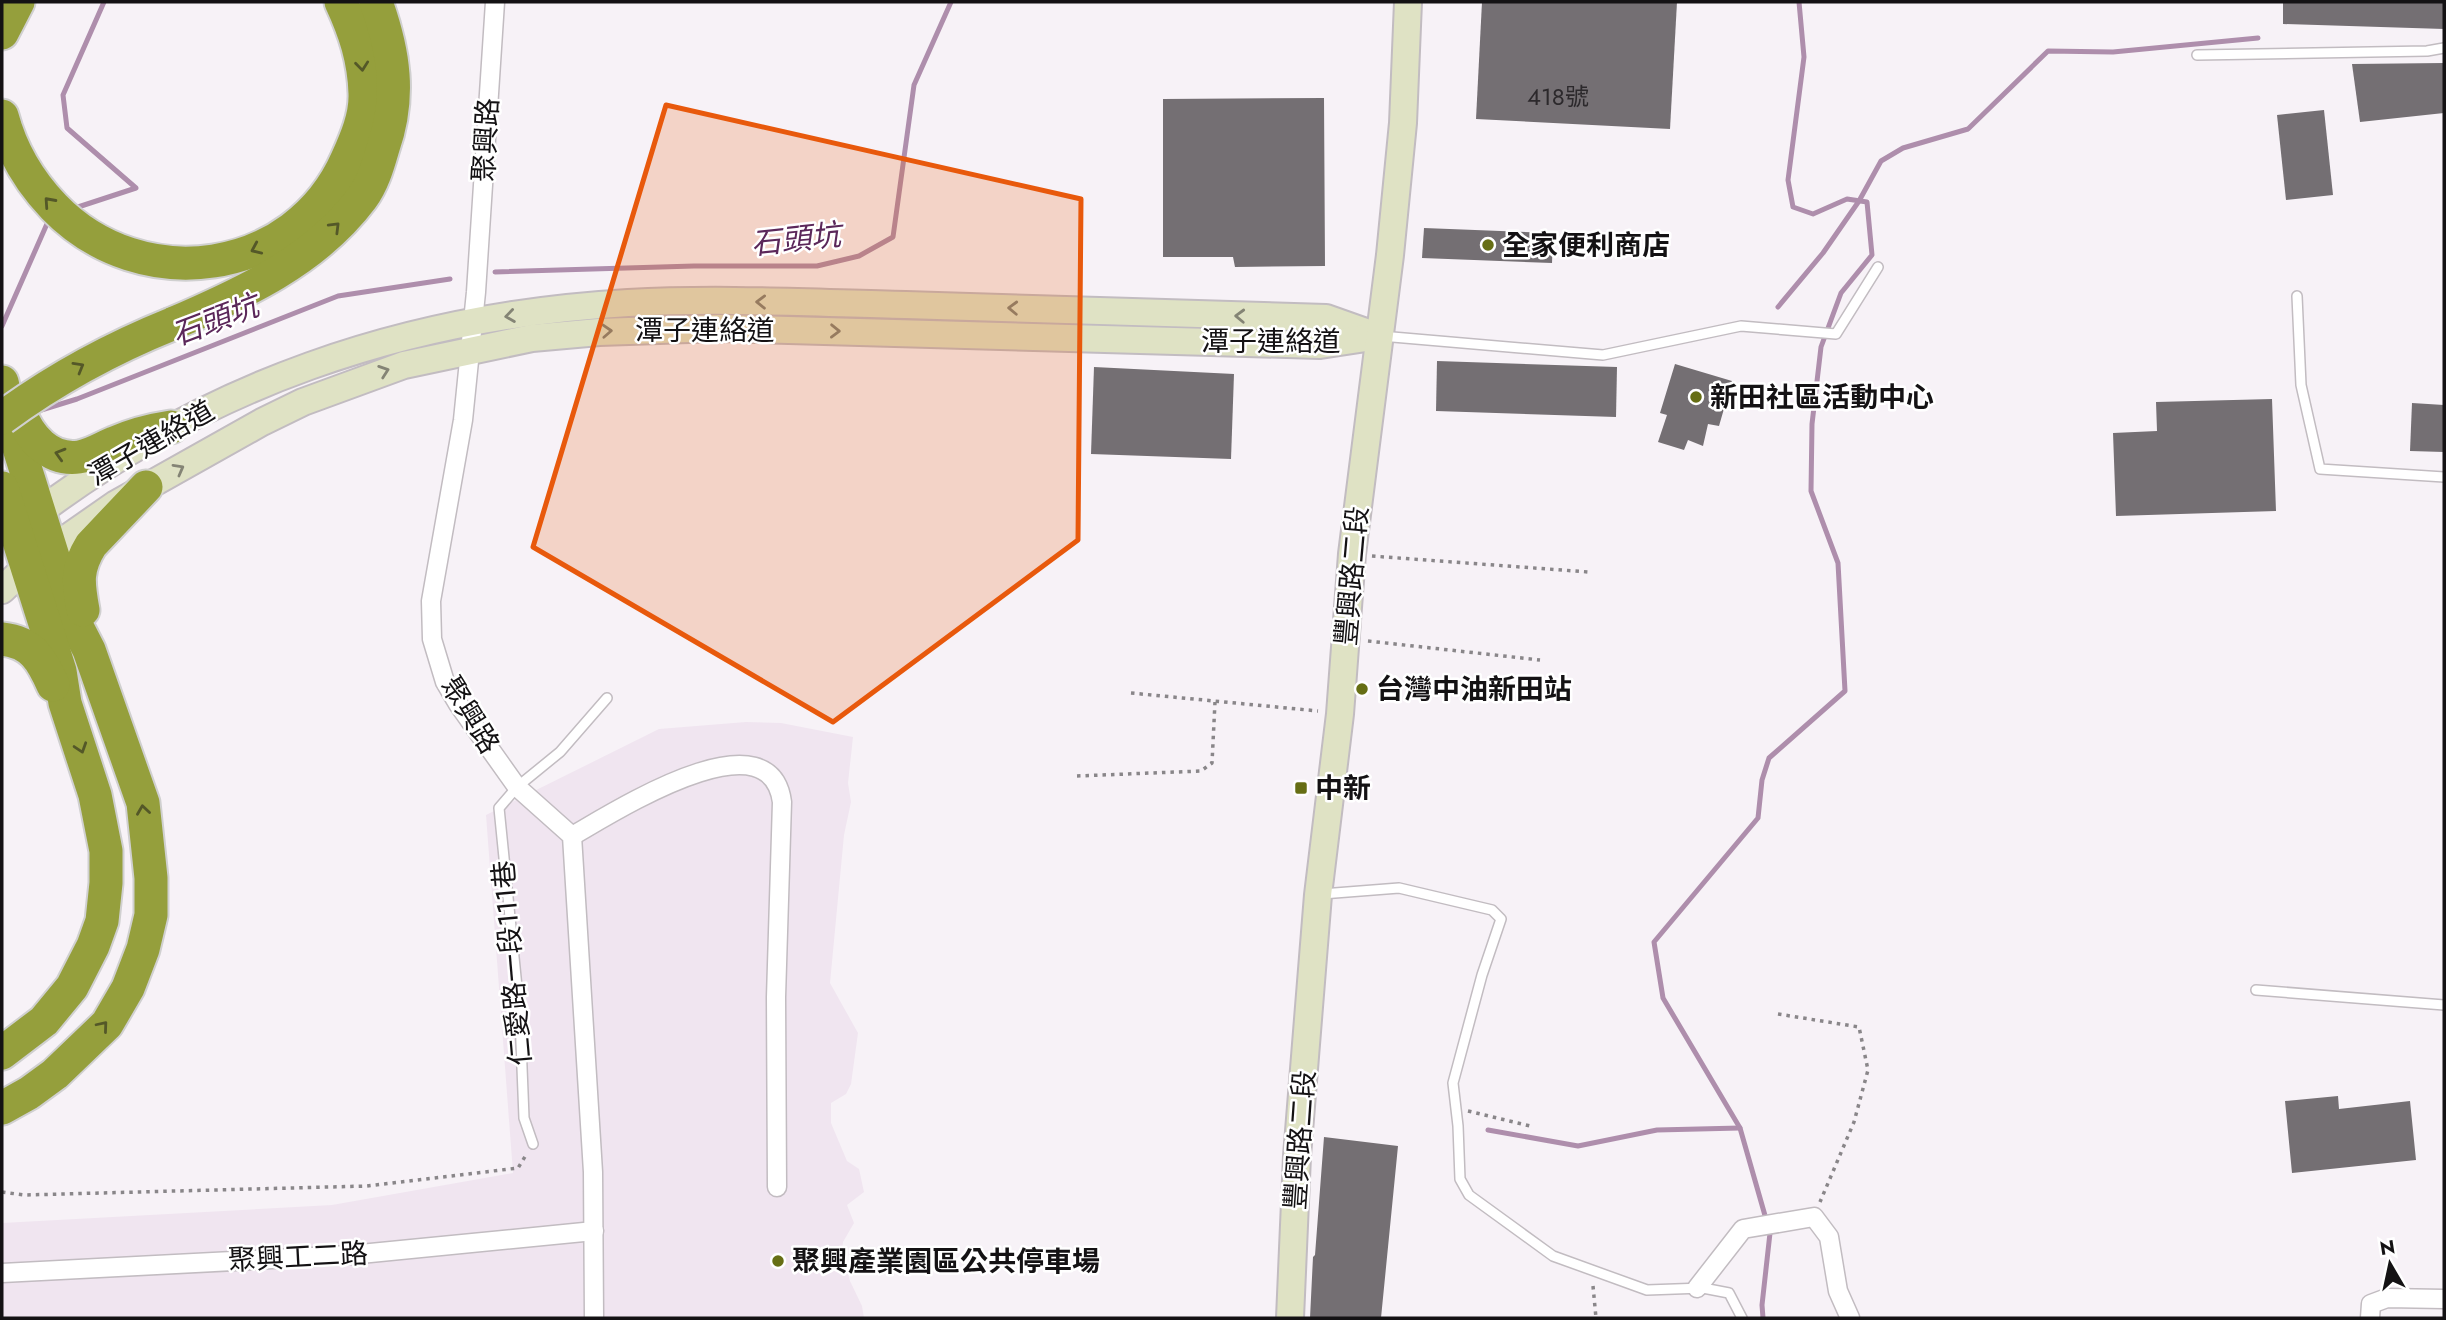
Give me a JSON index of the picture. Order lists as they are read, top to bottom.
{
  "streets": {
    "street": [
      "聚興路",
      "潭子連絡道",
      "豐興路二段",
      "聚興工二路"
    ],
    "lane": ["仁愛路一段111巷"]
  },
  "crossings": [
    ["聚興路", "潭子連絡道"],
    ["聚興路", "仁愛路一段111巷"],
    ["潭子連絡道", "豐興路二段"]
  ],
  "water": ["石頭坑"],
  "places": {
    "other": [
      "全家便利商店",
      "新田社區活動中心",
      "台灣中油新田站",
      "聚興產業園區公共停車場"
    ],
    "transit": ["中新"]
  },
  "house_numbers": ["418號"],
  "north": "top"
}
